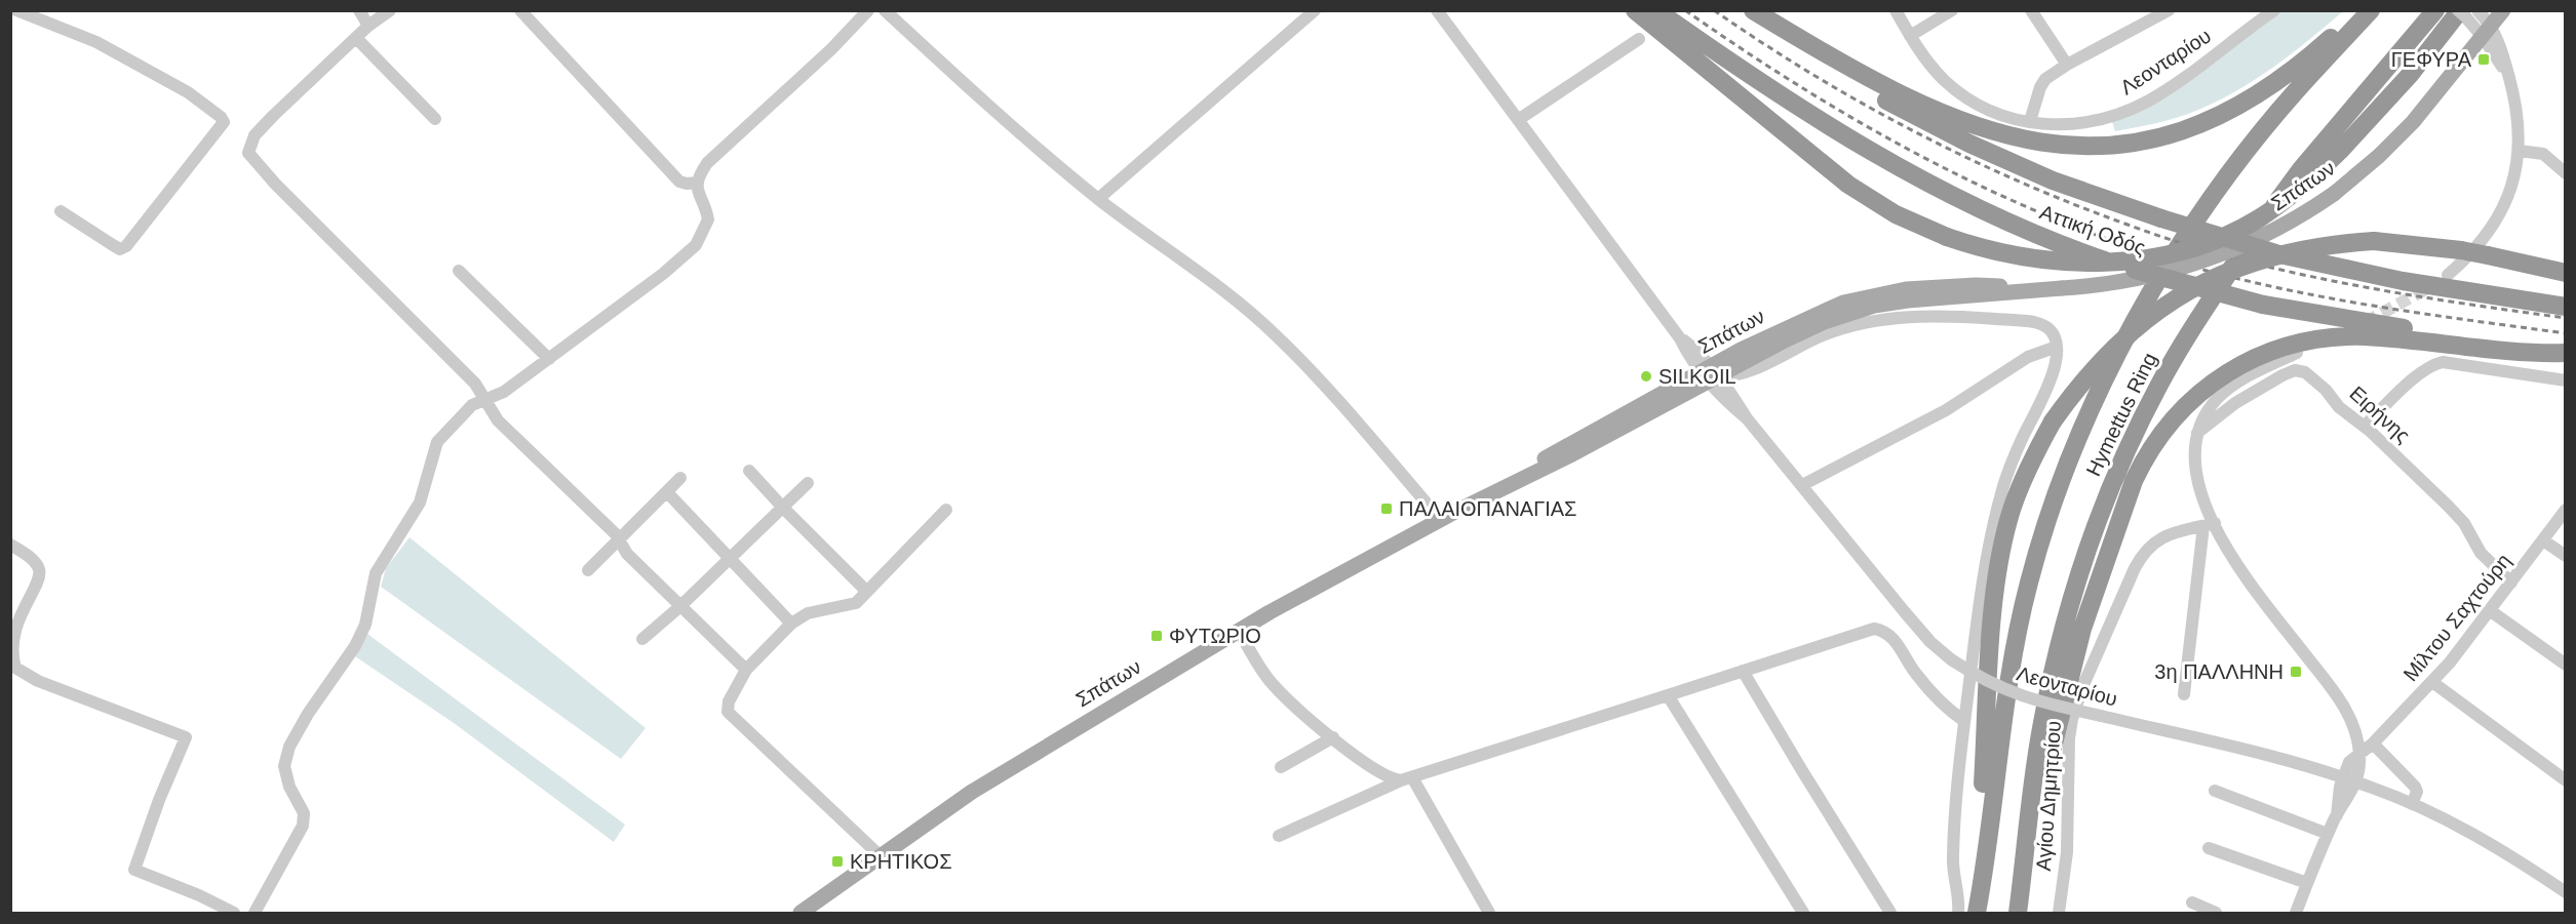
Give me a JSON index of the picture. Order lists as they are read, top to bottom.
{
  "streets": {
    "highway": ["Αττική Οδός", "Hymettus Ring"],
    "main road": ["Σπάτων"],
    "street": [
      "Λεονταρίου",
      "Ειρήνης",
      "Μίλτου Σαχτούρη",
      "Αγίου Δημητρίου"
    ]
  },
  "crossings": [
    ["Λεονταρίου", "Σπάτων"],
    ["Ειρήνης", "Μίλτου Σαχτούρη"]
  ],
  "places": {
    "transit": [
      "ΓΕΦΥΡΑ",
      "ΠΑΛΑΙΟΠΑΝΑΓΙΑΣ",
      "ΦΥΤΩΡΙΟ",
      "3η ΠΑΛΛΗΝΗ",
      "ΚΡΗΤΙΚΟΣ"
    ],
    "other": ["SILKOIL"]
  }
}
